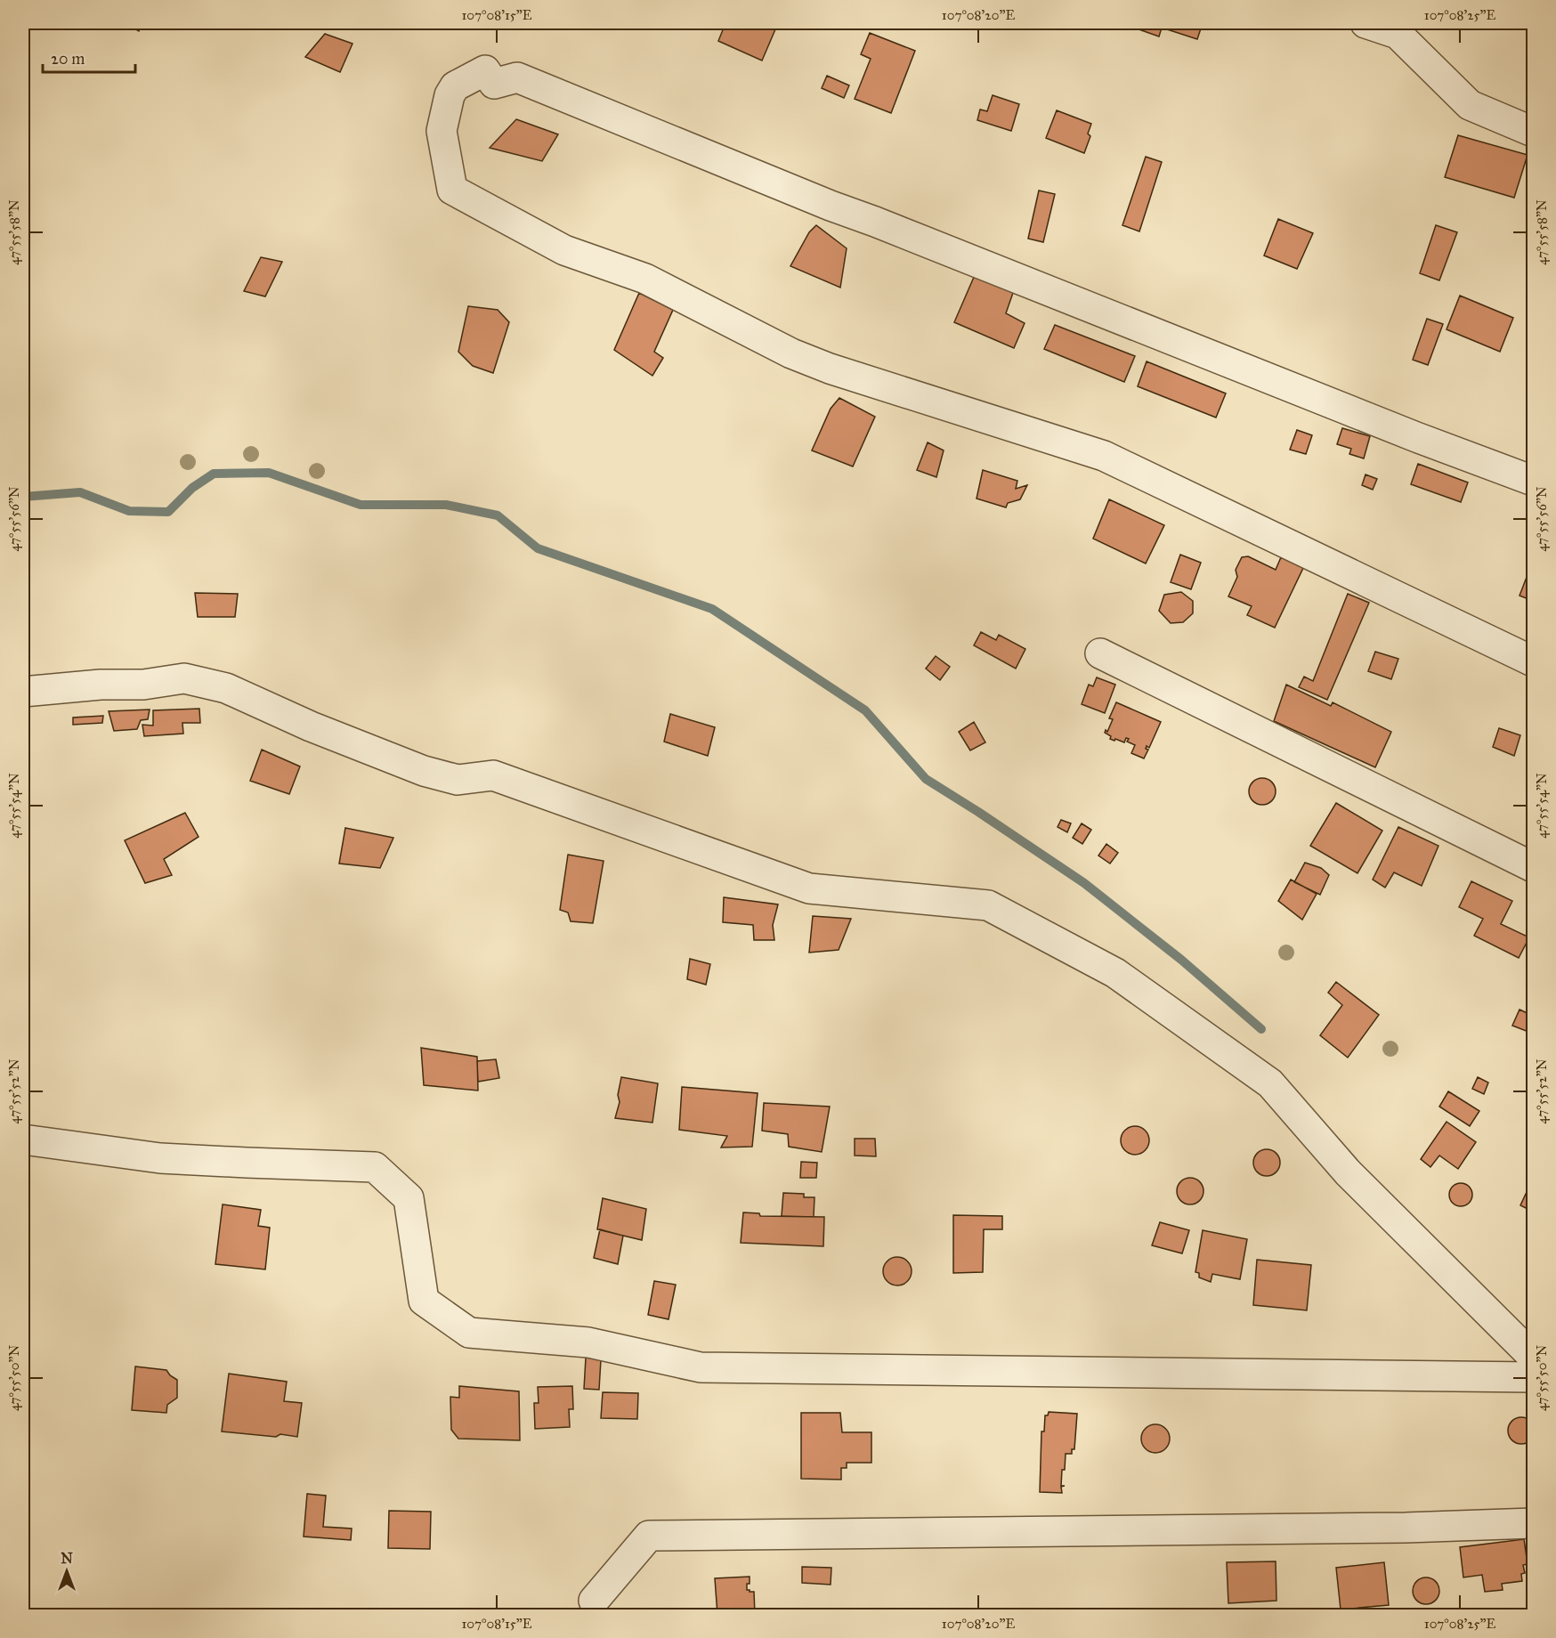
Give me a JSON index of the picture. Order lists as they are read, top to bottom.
{
  "scale_bar": "20 m",
  "north": "top",
  "coordinates": [
    "107°08'15\"E",
    "107°08'20\"E",
    "107°08'25\"E",
    "47°55'58\"N",
    "47°55'56\"N",
    "47°55'54\"N",
    "47°55'52\"N",
    "47°55'50\"N"
  ]
}
